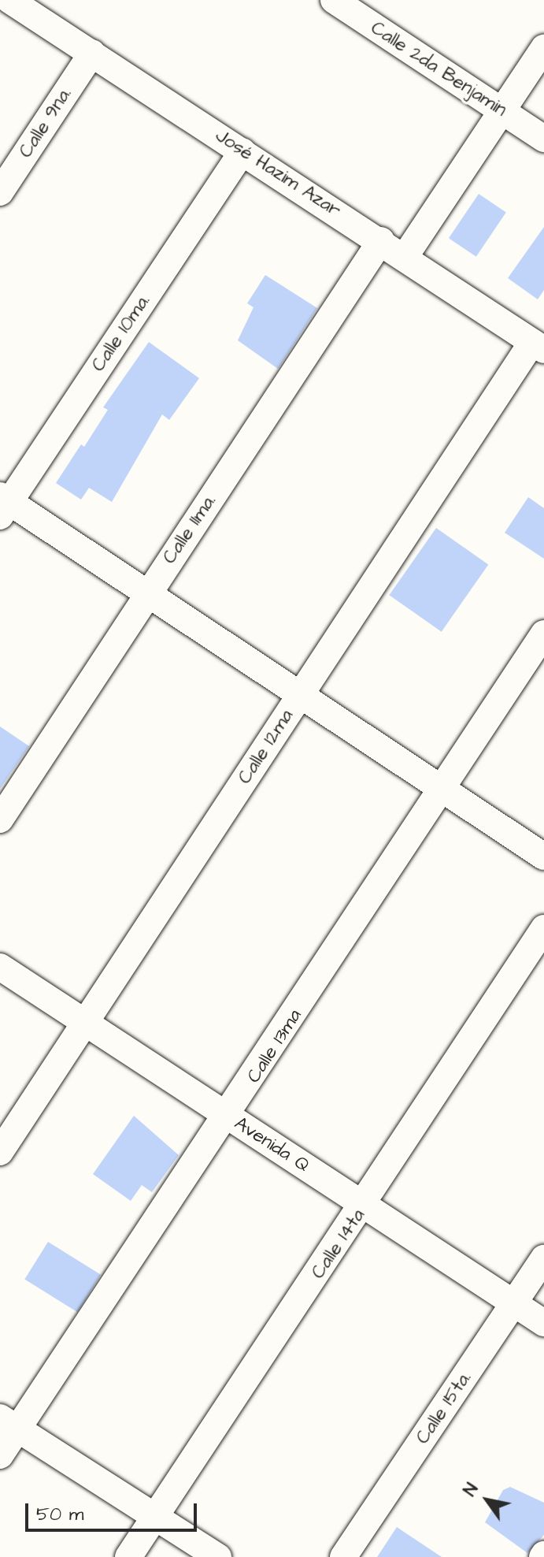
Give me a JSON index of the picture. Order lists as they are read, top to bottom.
{
  "streets": {
    "street": [
      "Calle 2da Benjamin",
      "Calle 9na.",
      "José Hazim Azar",
      "Calle 10ma.",
      "Calle 11ma.",
      "Calle 12ma",
      "Calle 13ma",
      "Avenida Q",
      "Calle 14ta",
      "Calle 15ta."
    ]
  },
  "crossings": [
    ["Calle 9na.", "José Hazim Azar"],
    ["José Hazim Azar", "Calle 10ma."],
    ["José Hazim Azar", "Calle 11ma."],
    ["José Hazim Azar", "Calle 12ma"],
    ["Calle 12ma", "Avenida Q"],
    ["Calle 13ma", "Avenida Q"],
    ["Avenida Q", "Calle 14ta"],
    ["Avenida Q", "Calle 15ta."]
  ],
  "scale_bar": "50 m",
  "north": "top left"
}
